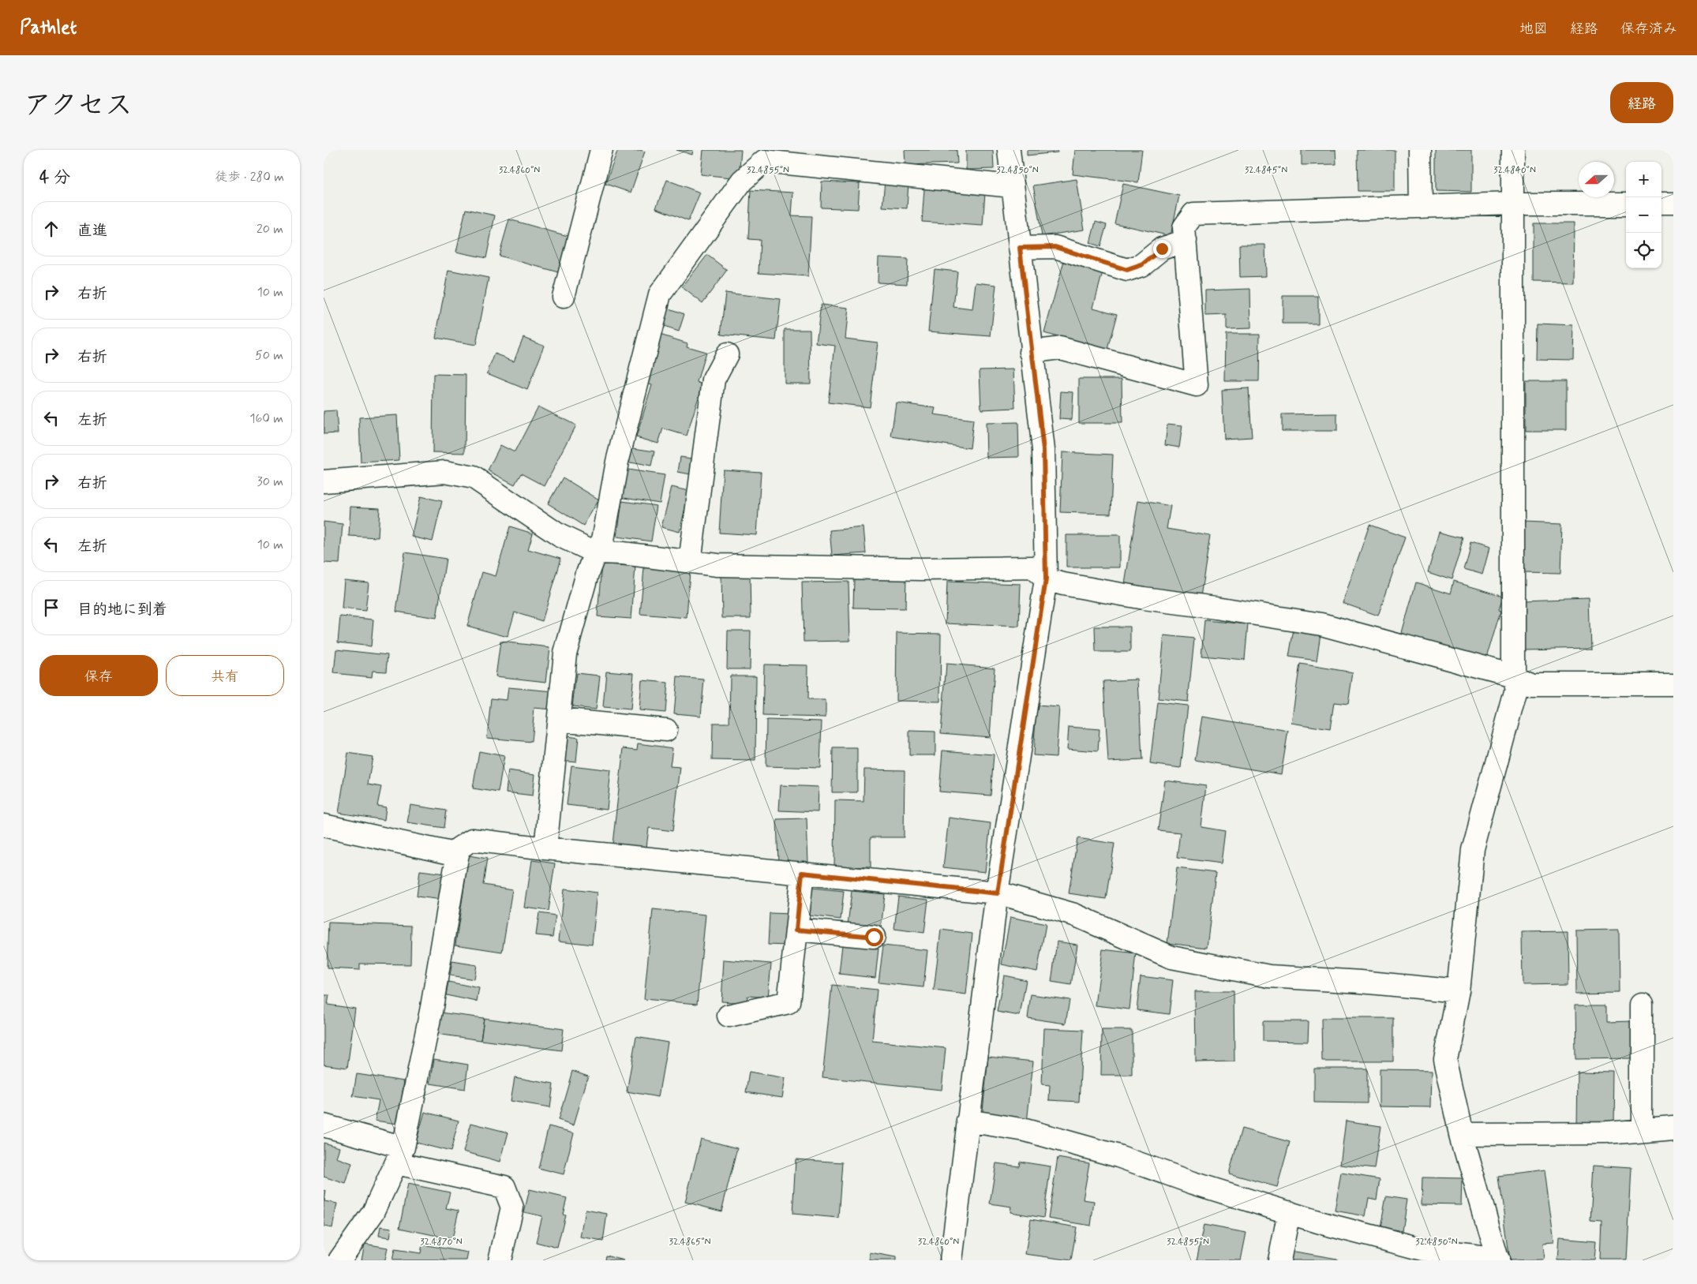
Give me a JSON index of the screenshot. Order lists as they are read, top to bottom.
{
  "north": "left",
  "page": {
    "header": "Pathlet",
    "nav": ["地図", "経路", "保存済み"],
    "title": "アクセス",
    "buttons": [
      "経路",
      ["保存", "共有"]
    ],
    "heading": ["4 分", "徒歩 · 280 m"],
    "map_buttons": ["+", "−"],
    "list": [
      ["直進", "20 m"],
      ["右折", "10 m"],
      ["右折", "50 m"],
      ["左折", "160 m"],
      ["右折", "30 m"],
      ["左折", "10 m"],
      "目的地に到着"
    ]
  },
  "coordinates": [
    "32.4860°N",
    "32.4855°N",
    "32.4850°N",
    "32.4845°N",
    "32.4840°N",
    "32.4870°N",
    "32.4865°N"
  ]
}
